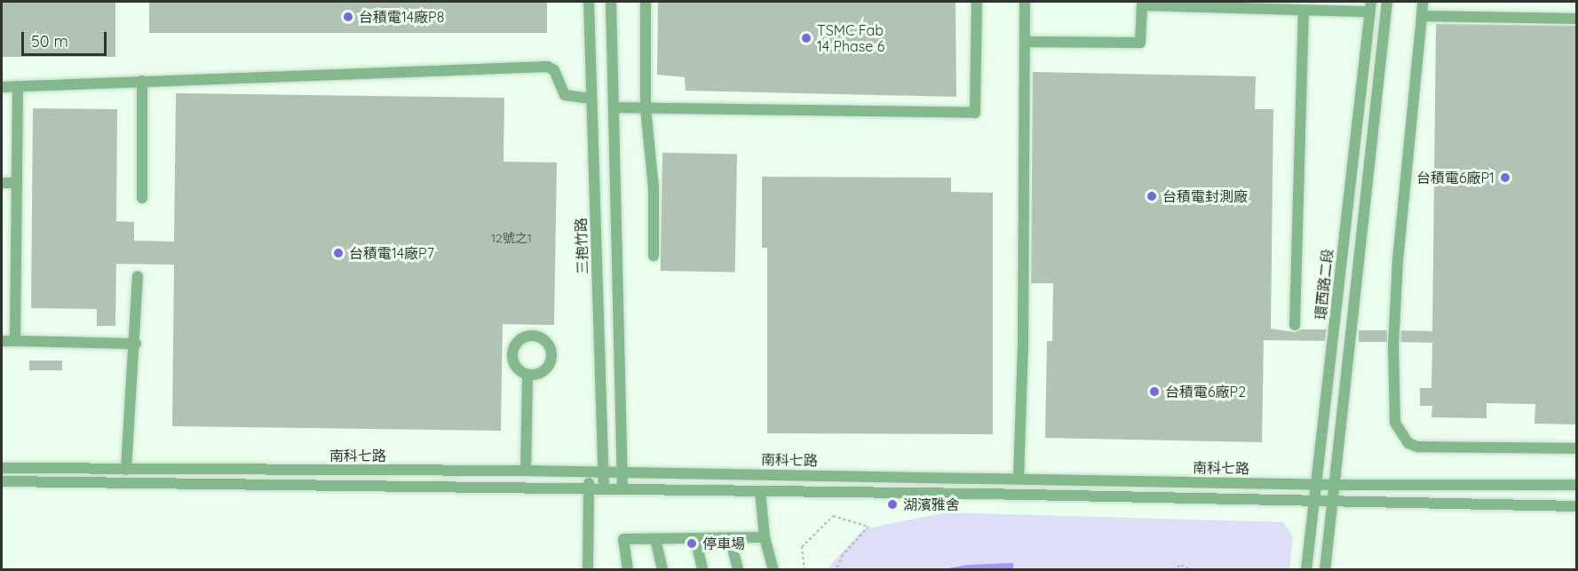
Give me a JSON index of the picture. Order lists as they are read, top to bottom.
{
  "streets": {
    "street": ["三抱竹路", "環西路二段", "南科七路"]
  },
  "crossings": [
    ["三抱竹路", "南科七路"],
    ["環西路二段", "南科七路"]
  ],
  "places": [
    "台積電14廠P8",
    "TSMC Fab 14 Phase 6",
    "台積電6廠P1",
    "台積電封測廠",
    "台積電14廠P7",
    "台積電6廠P2",
    "湖濱雅舍",
    "停車場"
  ],
  "house_numbers": ["12號之1"],
  "scale_bar": "50 m"
}
